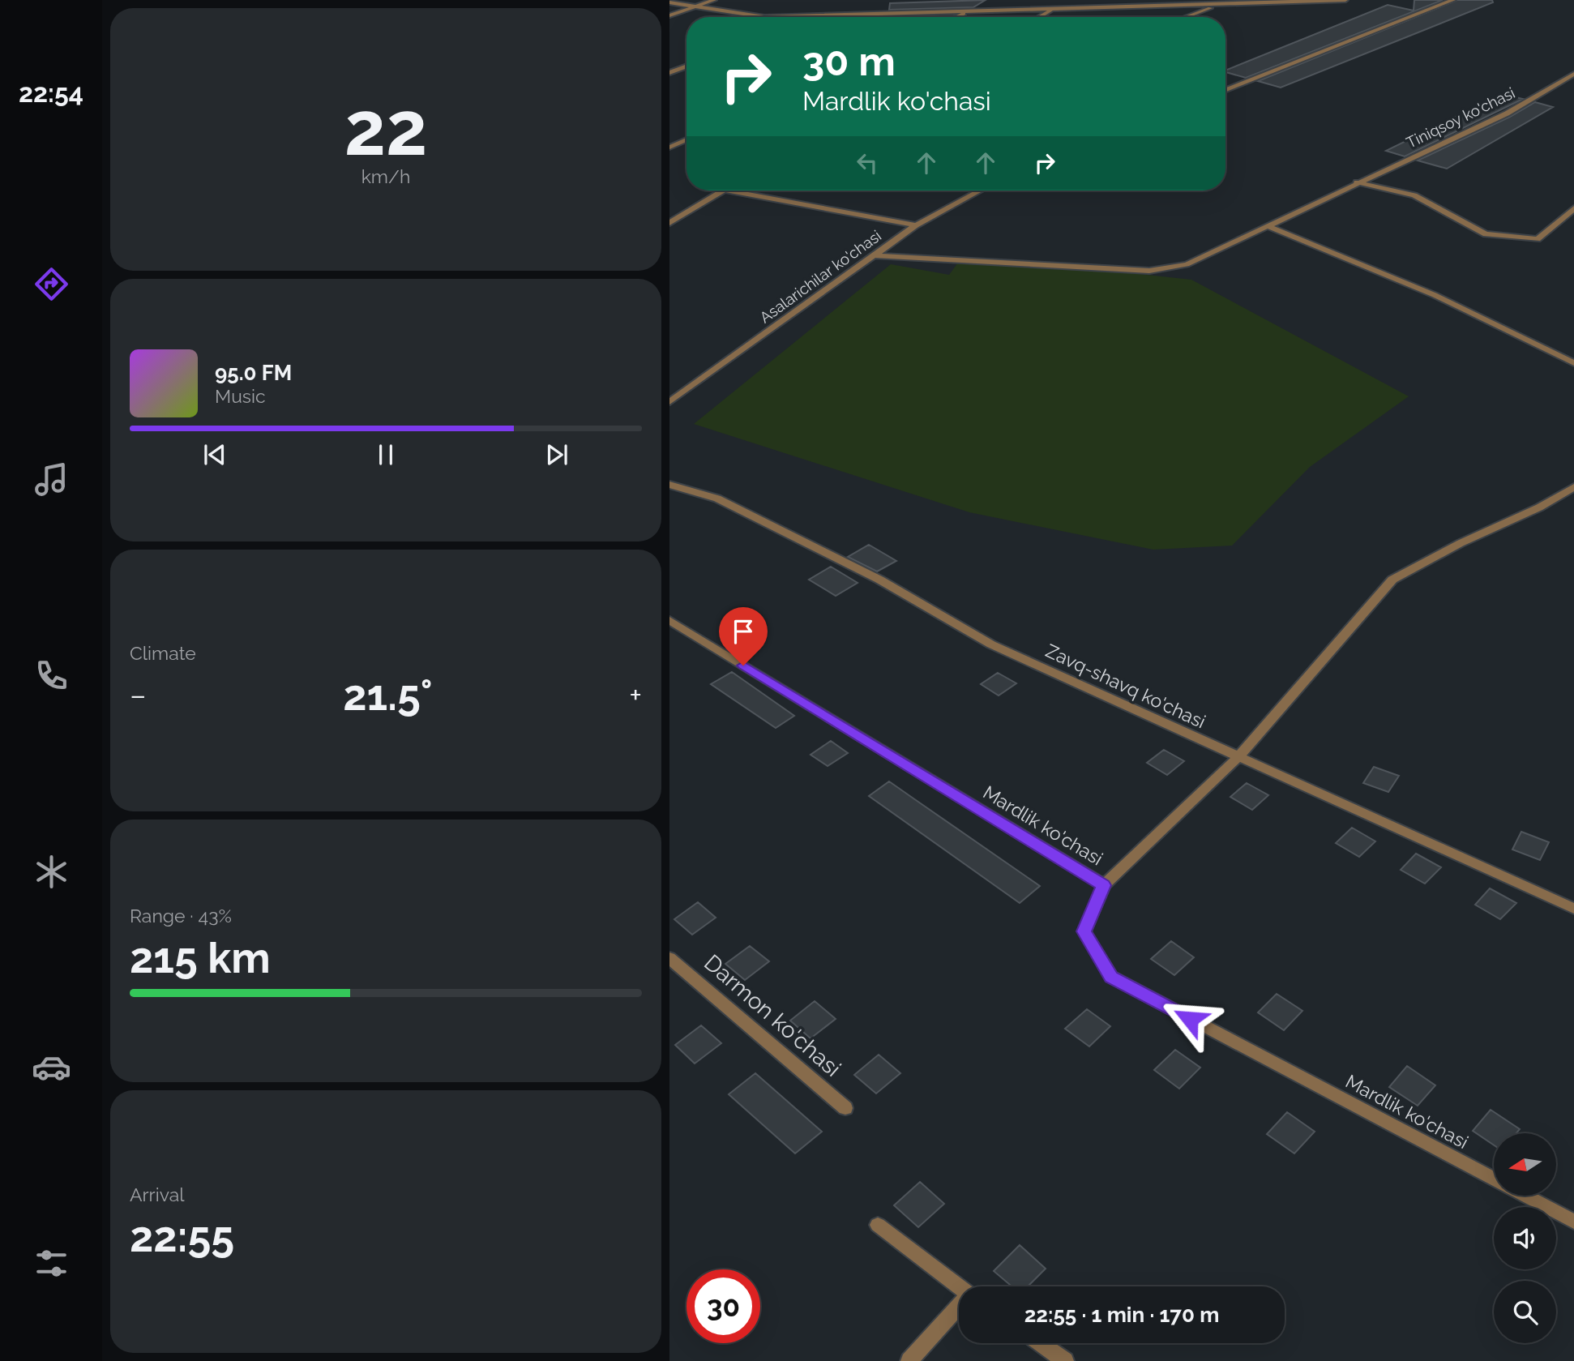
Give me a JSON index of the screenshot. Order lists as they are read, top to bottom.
{
  "streets": {
    "street": [
      "Tiniqsoy ko'chasi",
      "Asalarichilar ko'chasi",
      "Zavq-shavq ko'chasi",
      "Mardlik ko'chasi",
      "Darmon ko'chasi"
    ]
  },
  "crossings": [
    ["Tiniqsoy ko'chasi", "Asalarichilar ko'chasi"]
  ],
  "north": "left",
  "page": {
    "tabs": "22:54",
    "tile": [
      ["22", "km/h"],
      "Climate",
      ["Range · 43%", "215 km"],
      ["Arrival", "22:55"]
    ],
    "turn": ["30 m", "Mardlik ko'chasi"],
    "song": ["95.0 FM", "Music"],
    "heat": ["−", "21.5°", "+"],
    "limit": "30",
    "trip": "22:55 · 1 min · 170 m"
  }
}
